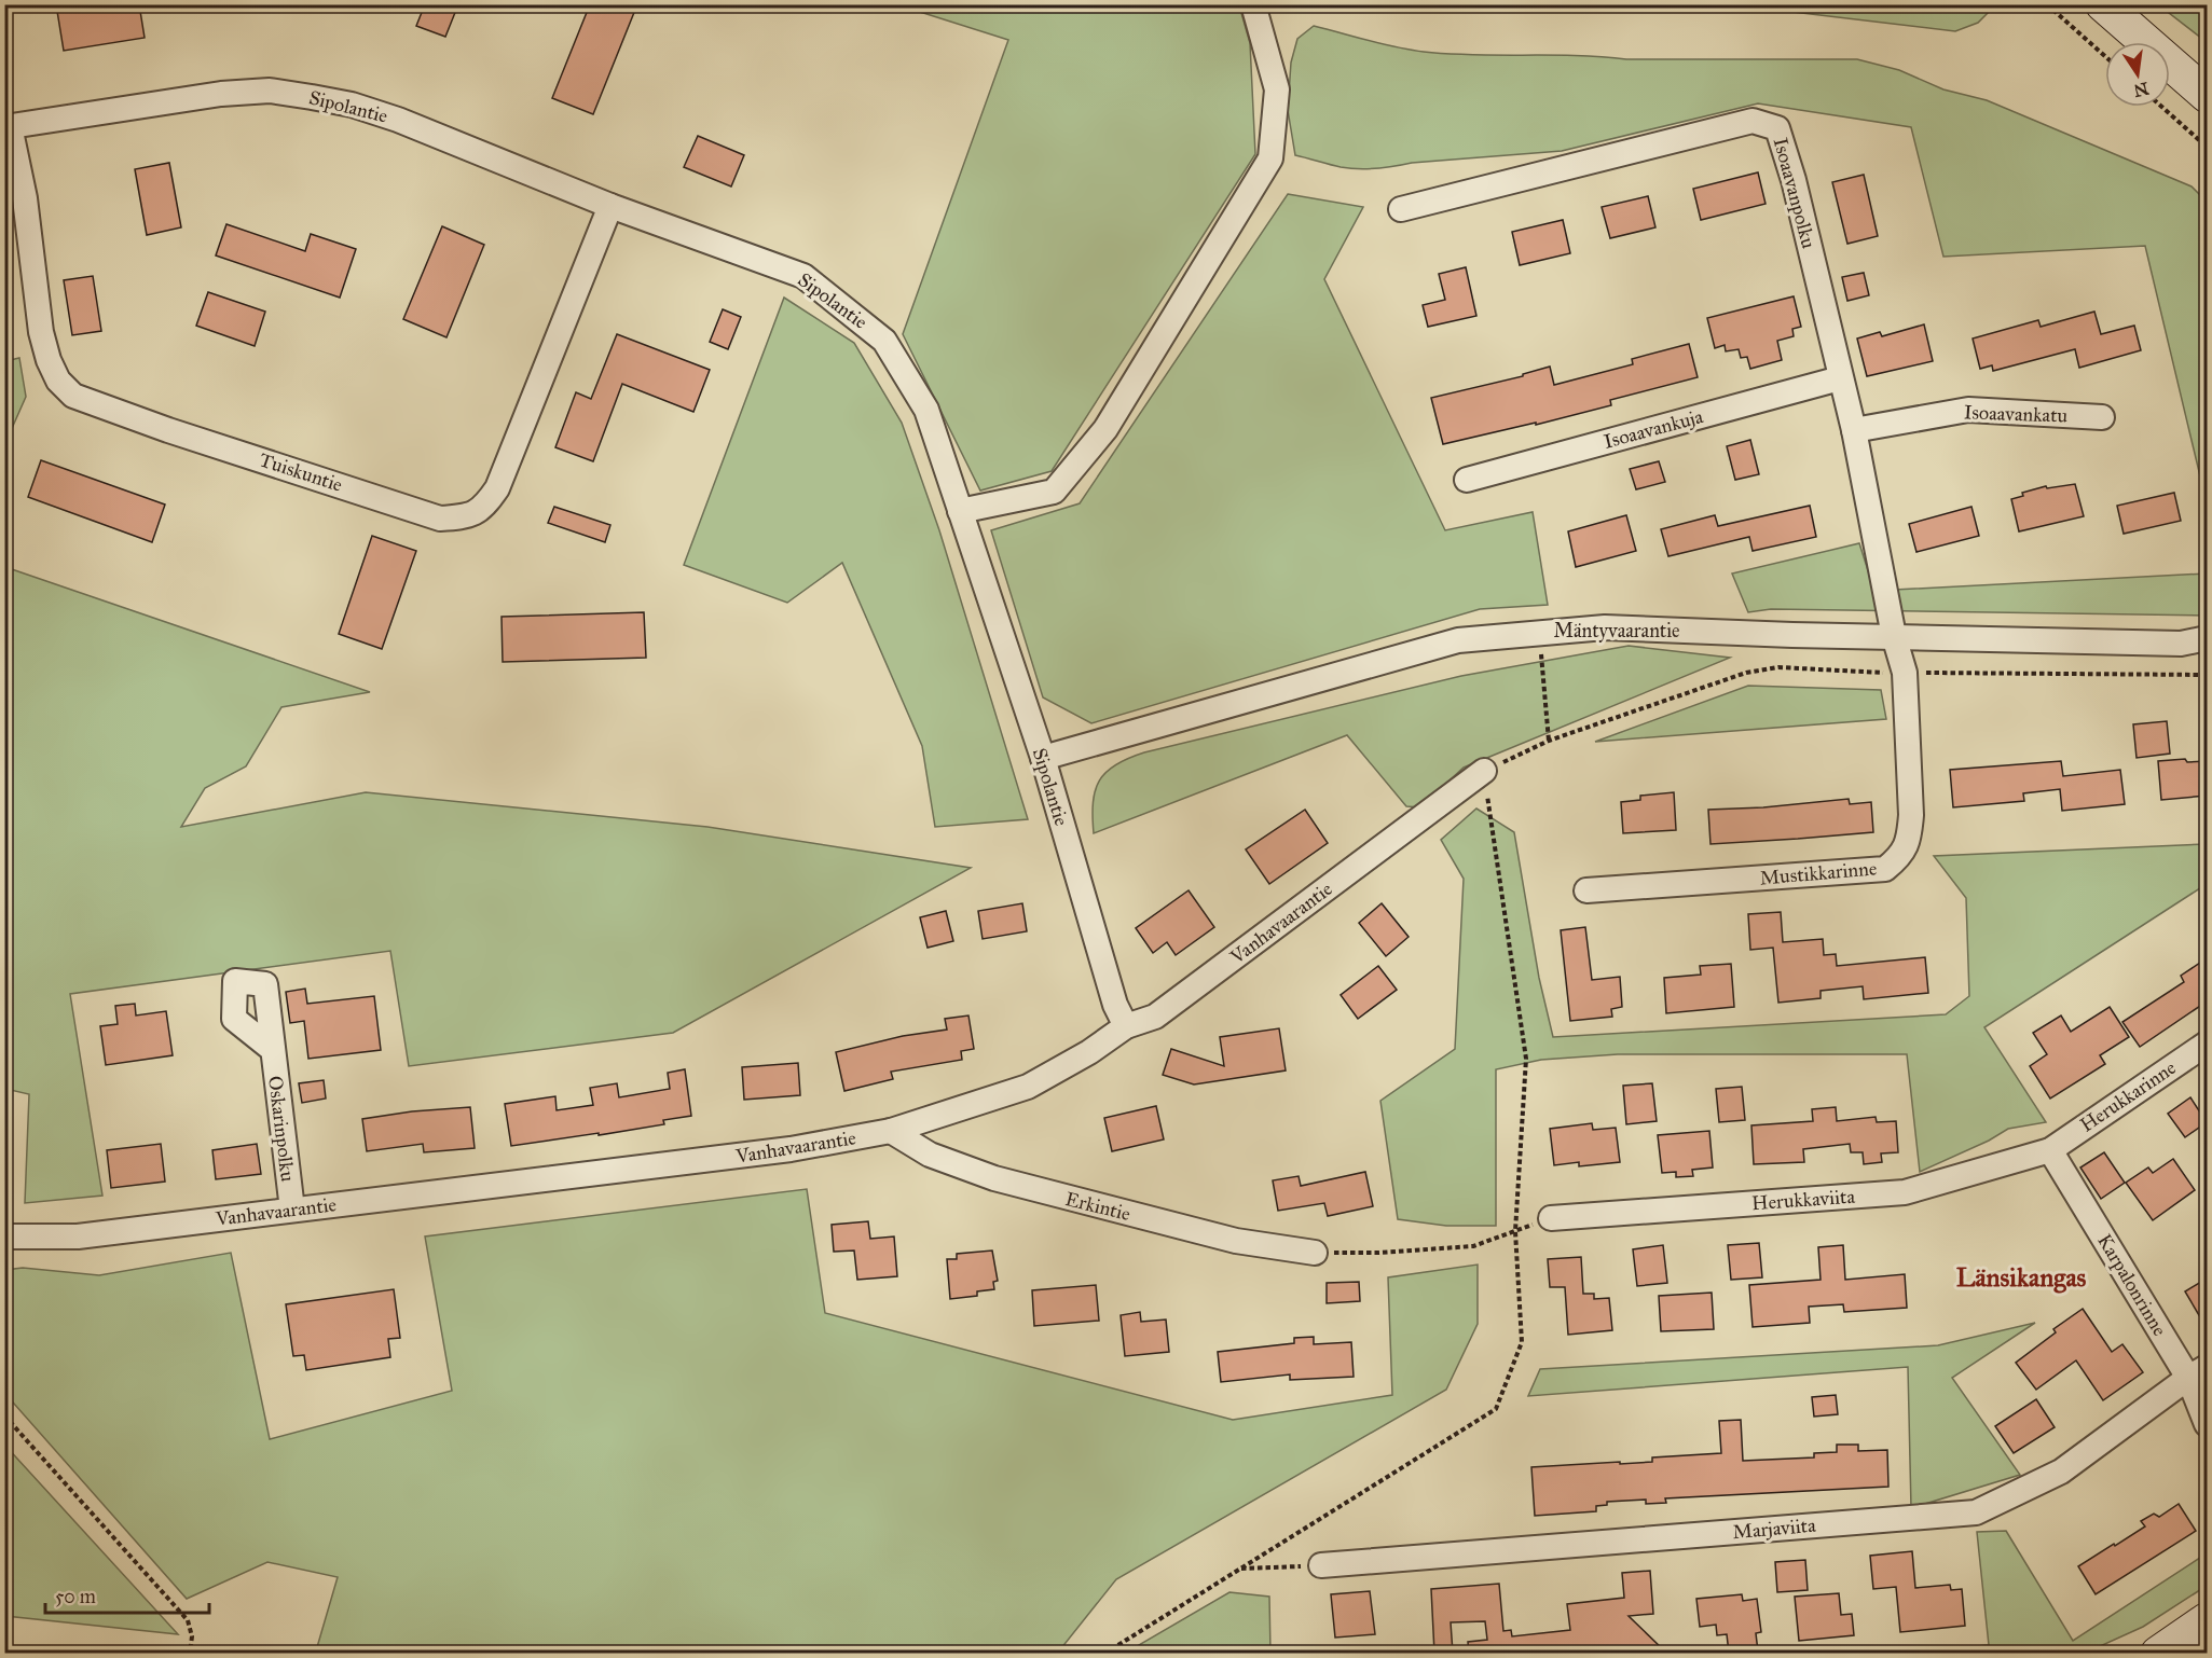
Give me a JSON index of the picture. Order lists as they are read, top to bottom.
{
  "streets": {
    "street": [
      "Sipolantie",
      "Isoaavanpolku",
      "Isoaavankatu",
      "Isoaavankuja",
      "Tuiskuntie",
      "Mäntyvaarantie",
      "Mustikkarinne",
      "Vanhavaarantie",
      "Herukkarinne",
      "Oskarinpolku",
      "Herukkaviita",
      "Erkintie",
      "Karpalonrinne",
      "Marjaviita"
    ]
  },
  "crossings": [
    ["Sipolantie", "Tuiskuntie"],
    ["Sipolantie", "Mäntyvaarantie"],
    ["Sipolantie", "Vanhavaarantie"],
    ["Isoaavanpolku", "Isoaavankatu"],
    ["Isoaavanpolku", "Isoaavankuja"],
    ["Isoaavanpolku", "Mäntyvaarantie"],
    ["Isoaavanpolku", "Mustikkarinne"],
    ["Mäntyvaarantie", "Mustikkarinne"],
    ["Vanhavaarantie", "Oskarinpolku"],
    ["Vanhavaarantie", "Erkintie"],
    ["Herukkarinne", "Herukkaviita"],
    ["Herukkarinne", "Karpalonrinne"],
    ["Herukkaviita", "Karpalonrinne"],
    ["Karpalonrinne", "Marjaviita"]
  ],
  "districts": ["Länsikangas"],
  "scale_bar": "50 m",
  "north": "bottom"
}
